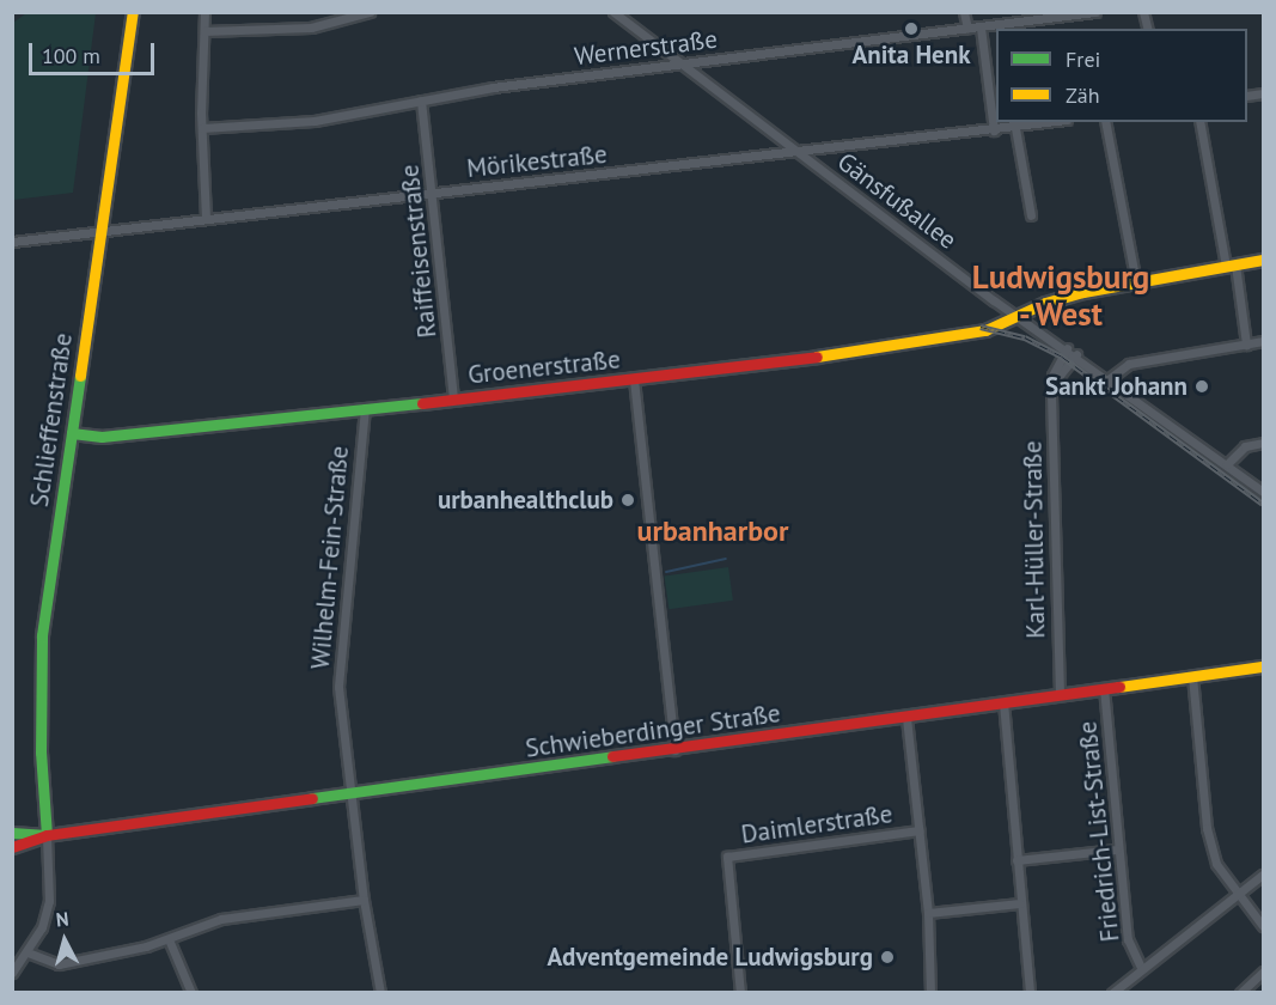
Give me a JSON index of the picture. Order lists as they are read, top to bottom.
{
  "streets": {
    "street": [
      "Wernerstraße",
      "Mörikestraße",
      "Gänsfußallee",
      "Raiffeisenstraße",
      "Groenerstraße",
      "Schlieffenstraße",
      "Karl-Hüller-Straße",
      "Wilhelm-Fein-Straße",
      "Schwieberdinger Straße",
      "Daimlerstraße",
      "Friedrich-List-Straße"
    ]
  },
  "crossings": [
    ["Wernerstraße", "Gänsfußallee"],
    ["Wernerstraße", "Raiffeisenstraße"],
    ["Mörikestraße", "Gänsfußallee"],
    ["Mörikestraße", "Raiffeisenstraße"],
    ["Mörikestraße", "Schlieffenstraße"],
    ["Gänsfußallee", "Groenerstraße"],
    ["Gänsfußallee", "Karl-Hüller-Straße"],
    ["Raiffeisenstraße", "Groenerstraße"],
    ["Groenerstraße", "Schlieffenstraße"],
    ["Groenerstraße", "Wilhelm-Fein-Straße"],
    ["Schlieffenstraße", "Schwieberdinger Straße"],
    ["Karl-Hüller-Straße", "Schwieberdinger Straße"],
    ["Wilhelm-Fein-Straße", "Schwieberdinger Straße"],
    ["Schwieberdinger Straße", "Friedrich-List-Straße"]
  ],
  "districts": ["Ludwigsburg - West", "urbanharbor"],
  "places": [
    "Anita Henk",
    "Sankt Johann",
    "urbanhealthclub",
    "Adventgemeinde Ludwigsburg"
  ],
  "legend": ["Frei", "Zäh"],
  "scale_bar": "100 m",
  "north": "top"
}
